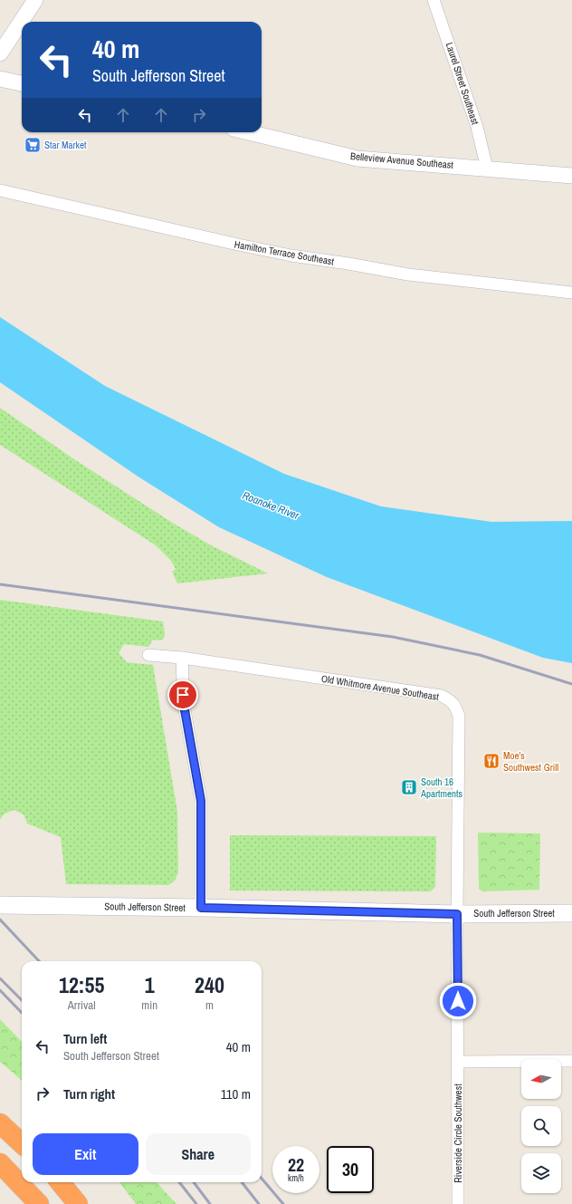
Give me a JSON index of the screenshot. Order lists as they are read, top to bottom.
{
  "streets": {
    "main road": ["South Jefferson Street"],
    "street": [
      "Laurel Street Southeast",
      "Belleview Avenue Southeast",
      "Hamilton Terrace Southeast",
      "Old Whitmore Avenue Southeast",
      "Riverside Circle Southwest"
    ]
  },
  "crossings": [
    ["Laurel Street Southeast", "Belleview Avenue Southeast"],
    ["Old Whitmore Avenue Southeast", "South Jefferson Street"],
    ["Old Whitmore Avenue Southeast", "Riverside Circle Southwest"],
    ["South Jefferson Street", "Riverside Circle Southwest"]
  ],
  "water": ["Roanoke River"],
  "places": {
    "supermarket": ["Star Market"],
    "restaurant": ["Moe's Southwest Grill"],
    "building": ["South 16 Apartments"]
  },
  "north": "left",
  "page": {
    "turn": ["40 m", "South Jefferson Street"],
    "eta": [
      "12:55",
      "Arrival",
      "1",
      "min",
      "240",
      "m"
    ],
    "list": [
      {
        "name": "Turn left",
        "note": "South Jefferson Street",
        "value": "40 m"
      },
      {
        "name": "Turn right",
        "value": "110 m"
      }
    ],
    "buttons": ["Exit", "Share"],
    "speed": "22 km/h",
    "limit": "30"
  }
}
